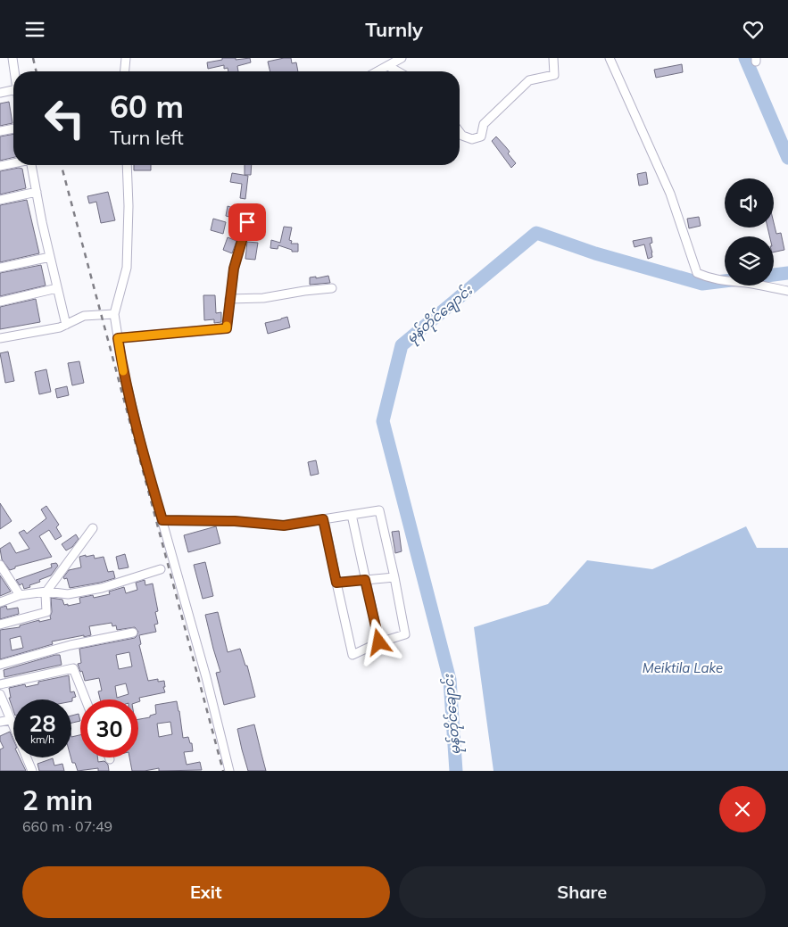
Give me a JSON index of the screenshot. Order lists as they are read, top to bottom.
{
  "water": ["မုန်တိုင်ချောင်း", "Meiktila Lake"],
  "page": {
    "header": "Turnly",
    "turn": ["60 m", "Turn left"],
    "speed": "28 km/h",
    "limit": "30",
    "heading": ["2 min", "660 m · 07:49"],
    "buttons": ["Exit", "Share"]
  }
}
